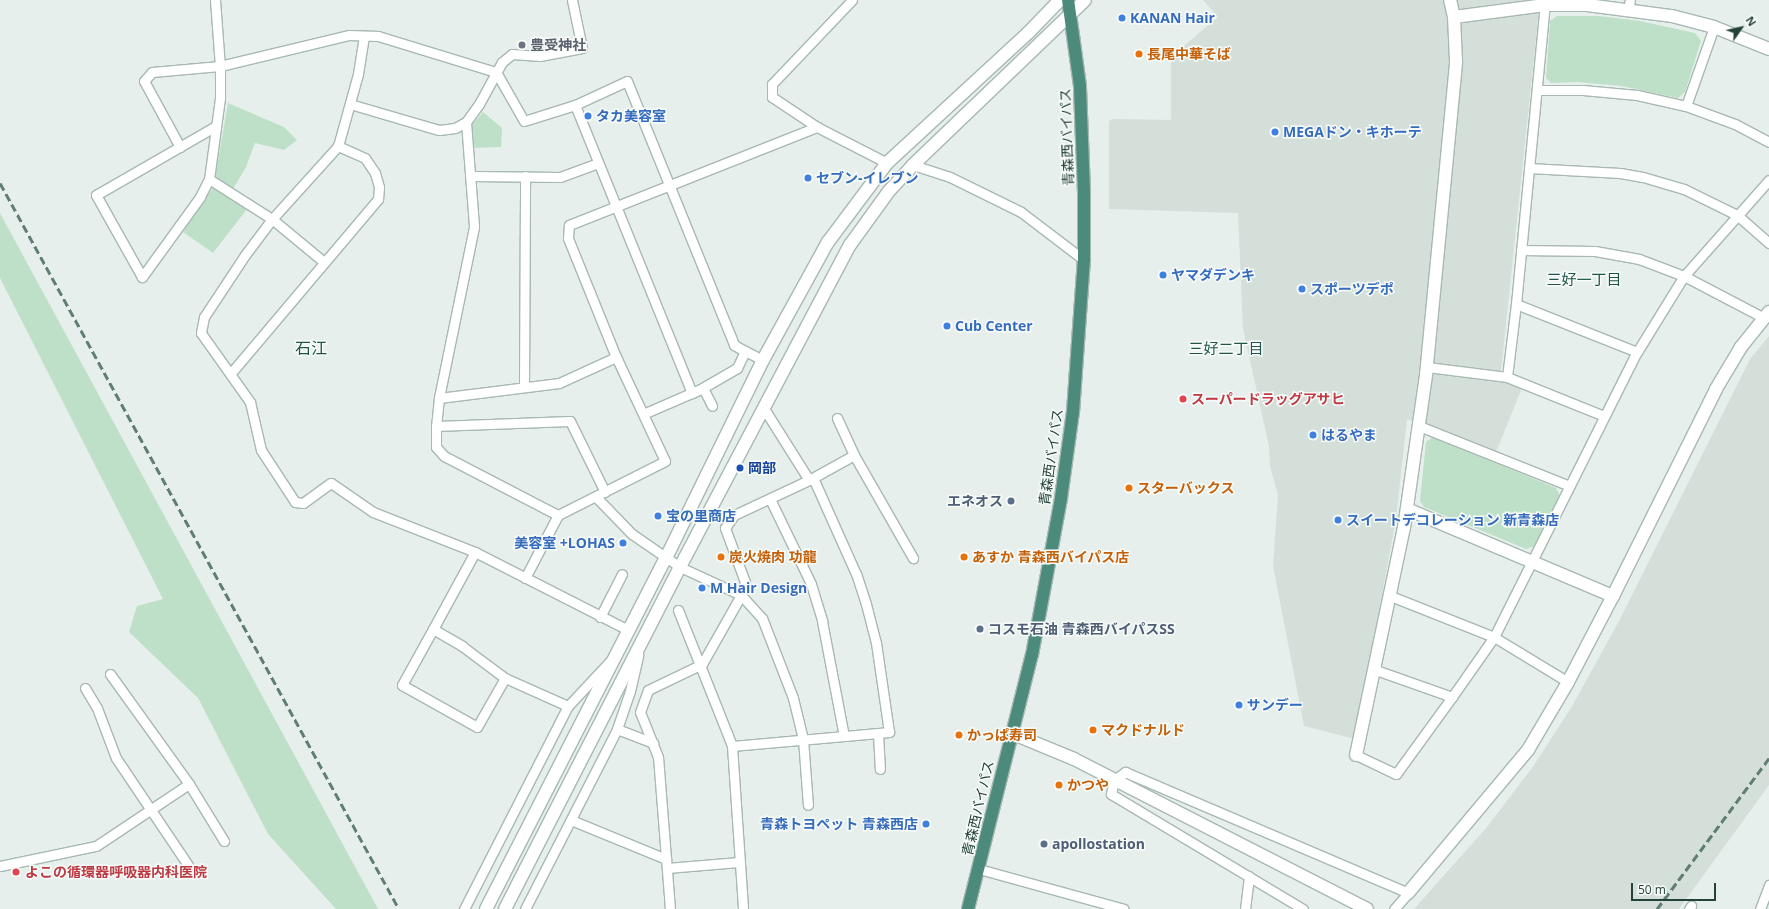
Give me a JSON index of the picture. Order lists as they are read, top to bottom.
{
  "streets": {
    "highway": ["青森西バイパス"]
  },
  "districts": ["三好一丁目", "石江", "三好二丁目"],
  "places": [
    "KANAN Hair",
    "豊受神社",
    "長尾中華そば",
    "タカ美容室",
    "MEGAドン・キホーテ",
    "セブン-イレブン",
    "ヤマダデンキ",
    "スポーツデポ",
    "Cub Center",
    "スーパードラッグアサヒ",
    "はるやま",
    "岡部",
    "スターバックス",
    "エネオス",
    "宝の里商店",
    "スイートデコレーション 新青森店",
    "美容室 +LOHAS",
    "炭火焼肉 功龍",
    "あすか 青森西バイパス店",
    "M Hair Design",
    "コスモ石油 青森西バイパスSS",
    "サンデー",
    "マクドナルド",
    "かっぱ寿司",
    "かつや",
    "青森トヨペット 青森西店",
    "apollostation",
    "よこの循環器呼吸器内科医院"
  ],
  "scale_bar": "50 m",
  "north": "top right"
}
